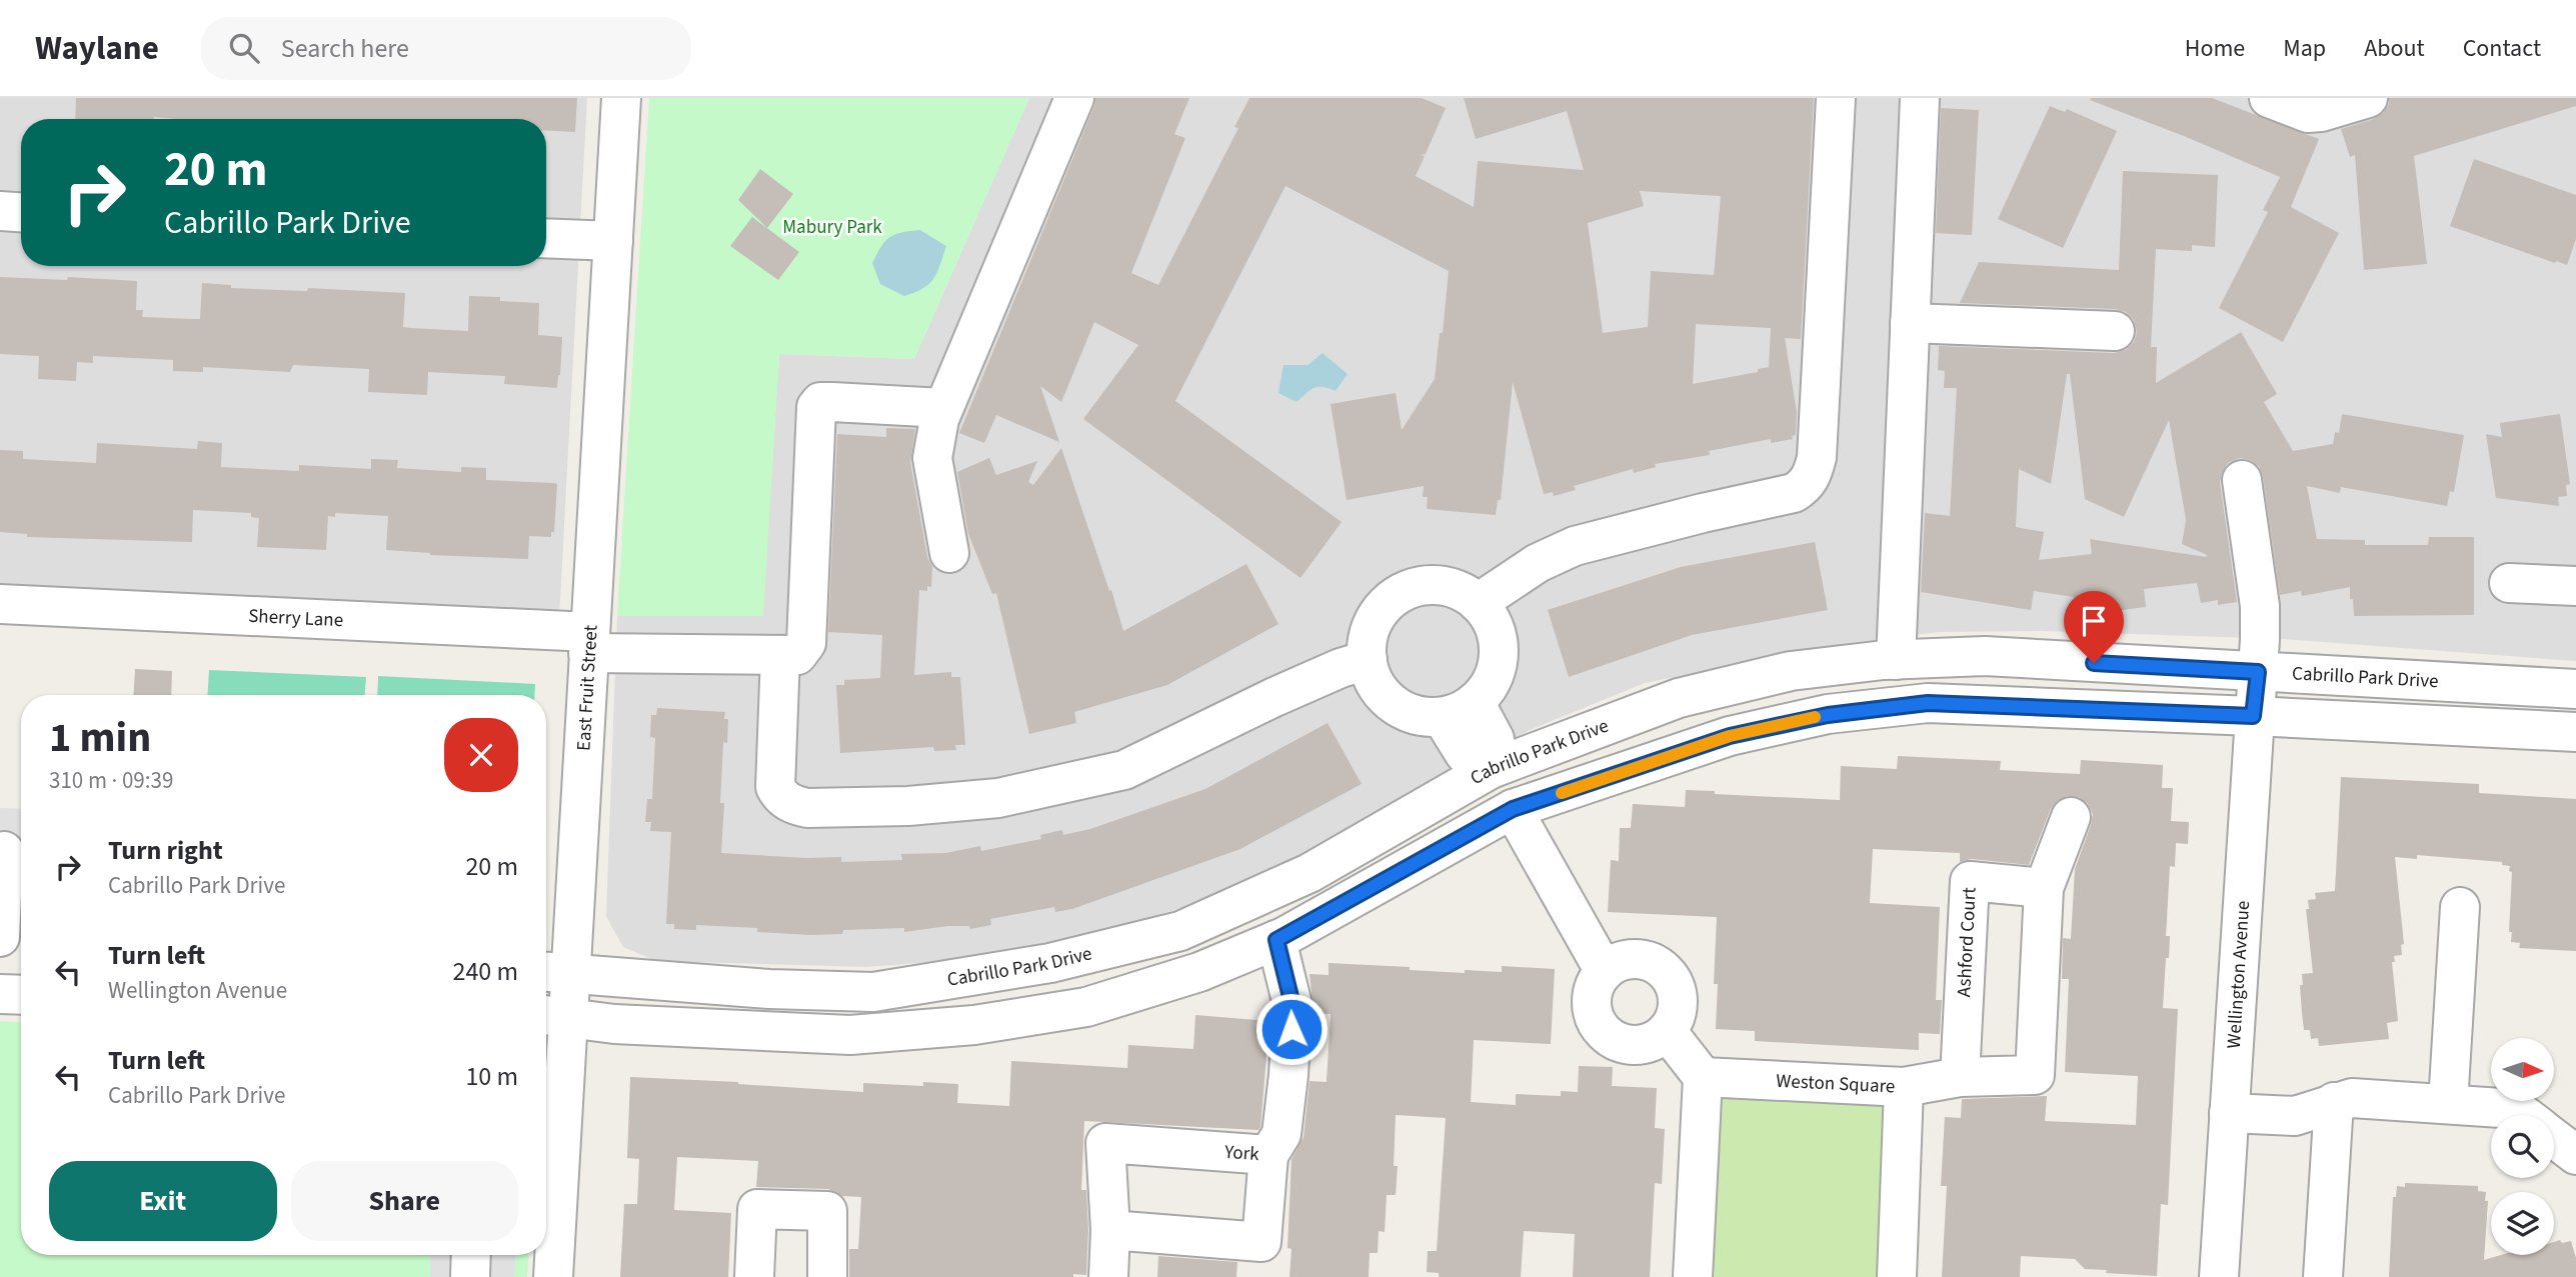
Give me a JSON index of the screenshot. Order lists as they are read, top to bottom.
{
  "streets": {
    "street": [
      "Sherry Lane",
      "Cabrillo Park Drive",
      "East Fruit Street",
      "Ashford Court",
      "Wellington Avenue",
      "Weston Square",
      "York"
    ]
  },
  "crossings": [
    ["Sherry Lane", "East Fruit Street"],
    ["Cabrillo Park Drive", "East Fruit Street"],
    ["Cabrillo Park Drive", "Wellington Avenue"]
  ],
  "parks": ["Mabury Park"],
  "north": "right",
  "page": {
    "header": "Waylane",
    "search": "Search here",
    "nav": [
      "Home",
      "Map",
      "About",
      "Contact"
    ],
    "turn": ["20 m", "Cabrillo Park Drive"],
    "heading": ["1 min", "310 m · 09:39"],
    "list": [
      {
        "name": "Turn right",
        "note": "Cabrillo Park Drive",
        "value": "20 m"
      },
      {
        "name": "Turn left",
        "note": "Wellington Avenue",
        "value": "240 m"
      },
      {
        "name": "Turn left",
        "note": "Cabrillo Park Drive",
        "value": "10 m"
      }
    ],
    "buttons": ["Exit", "Share"]
  }
}
